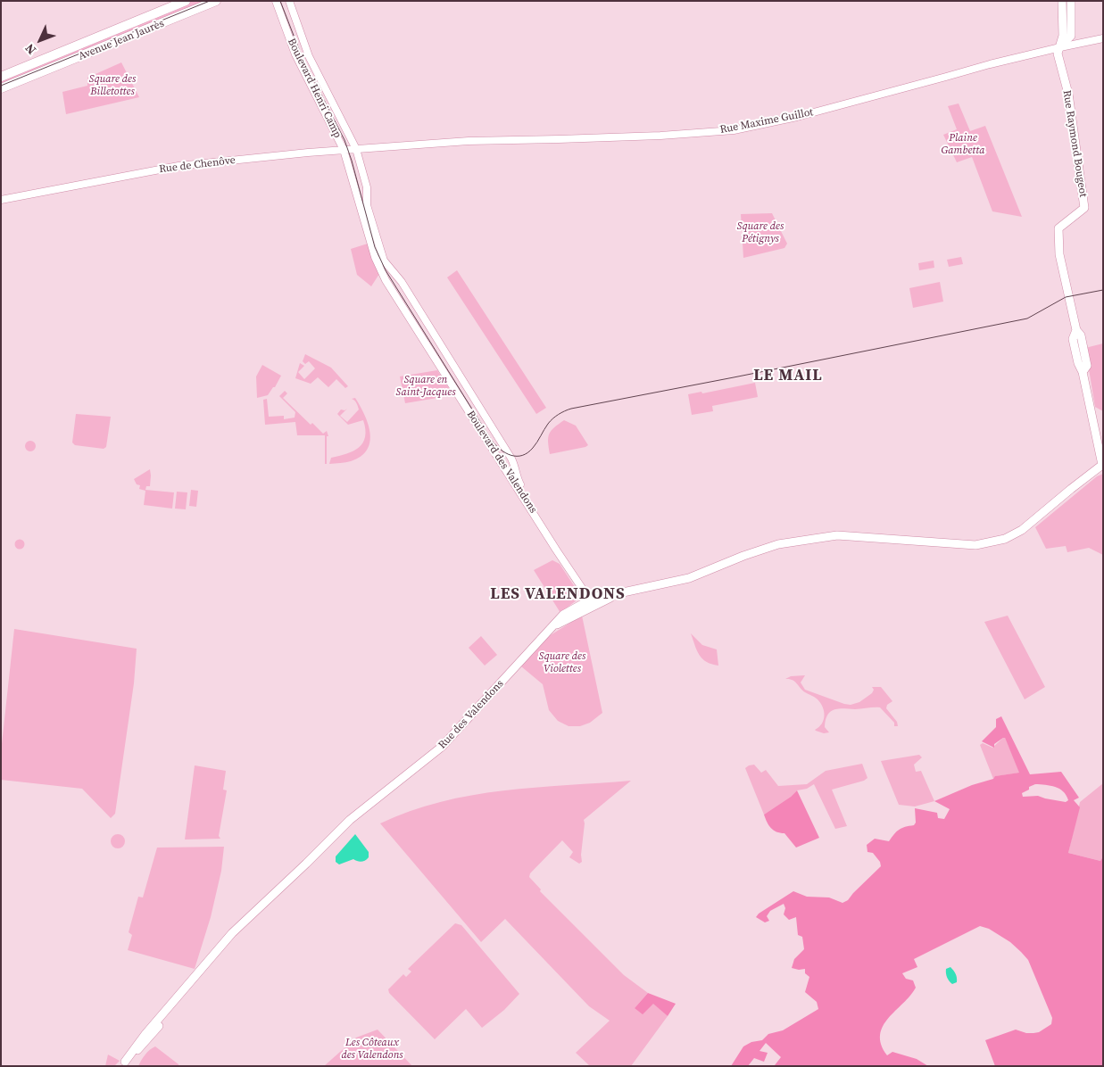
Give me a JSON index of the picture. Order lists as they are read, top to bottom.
{
  "streets": {
    "main road": ["Avenue Jean Jaurès", "Rue Raymond Bougeot", "Rue des Valendons"],
    "street": [
      "Boulevard Henri Camp",
      "Rue Maxime Guillot",
      "Rue de Chenôve",
      "Boulevard des Valendons"
    ]
  },
  "crossings": [
    ["Boulevard Henri Camp", "Rue de Chenôve"],
    ["Boulevard Henri Camp", "Boulevard des Valendons"],
    ["Rue Maxime Guillot", "Rue Raymond Bougeot"],
    ["Rue Maxime Guillot", "Rue de Chenôve"],
    ["Rue de Chenôve", "Boulevard des Valendons"],
    ["Boulevard des Valendons", "Rue des Valendons"]
  ],
  "districts": ["LE MAIL", "LES VALENDONS"],
  "parks": [
    "Square des Billetottes",
    "Plaine Gambetta",
    "Square des Pétignys",
    "Square en Saint-Jacques",
    "Square des Violettes",
    "Les Côteaux des Valendons"
  ],
  "north": "bottom left"
}
